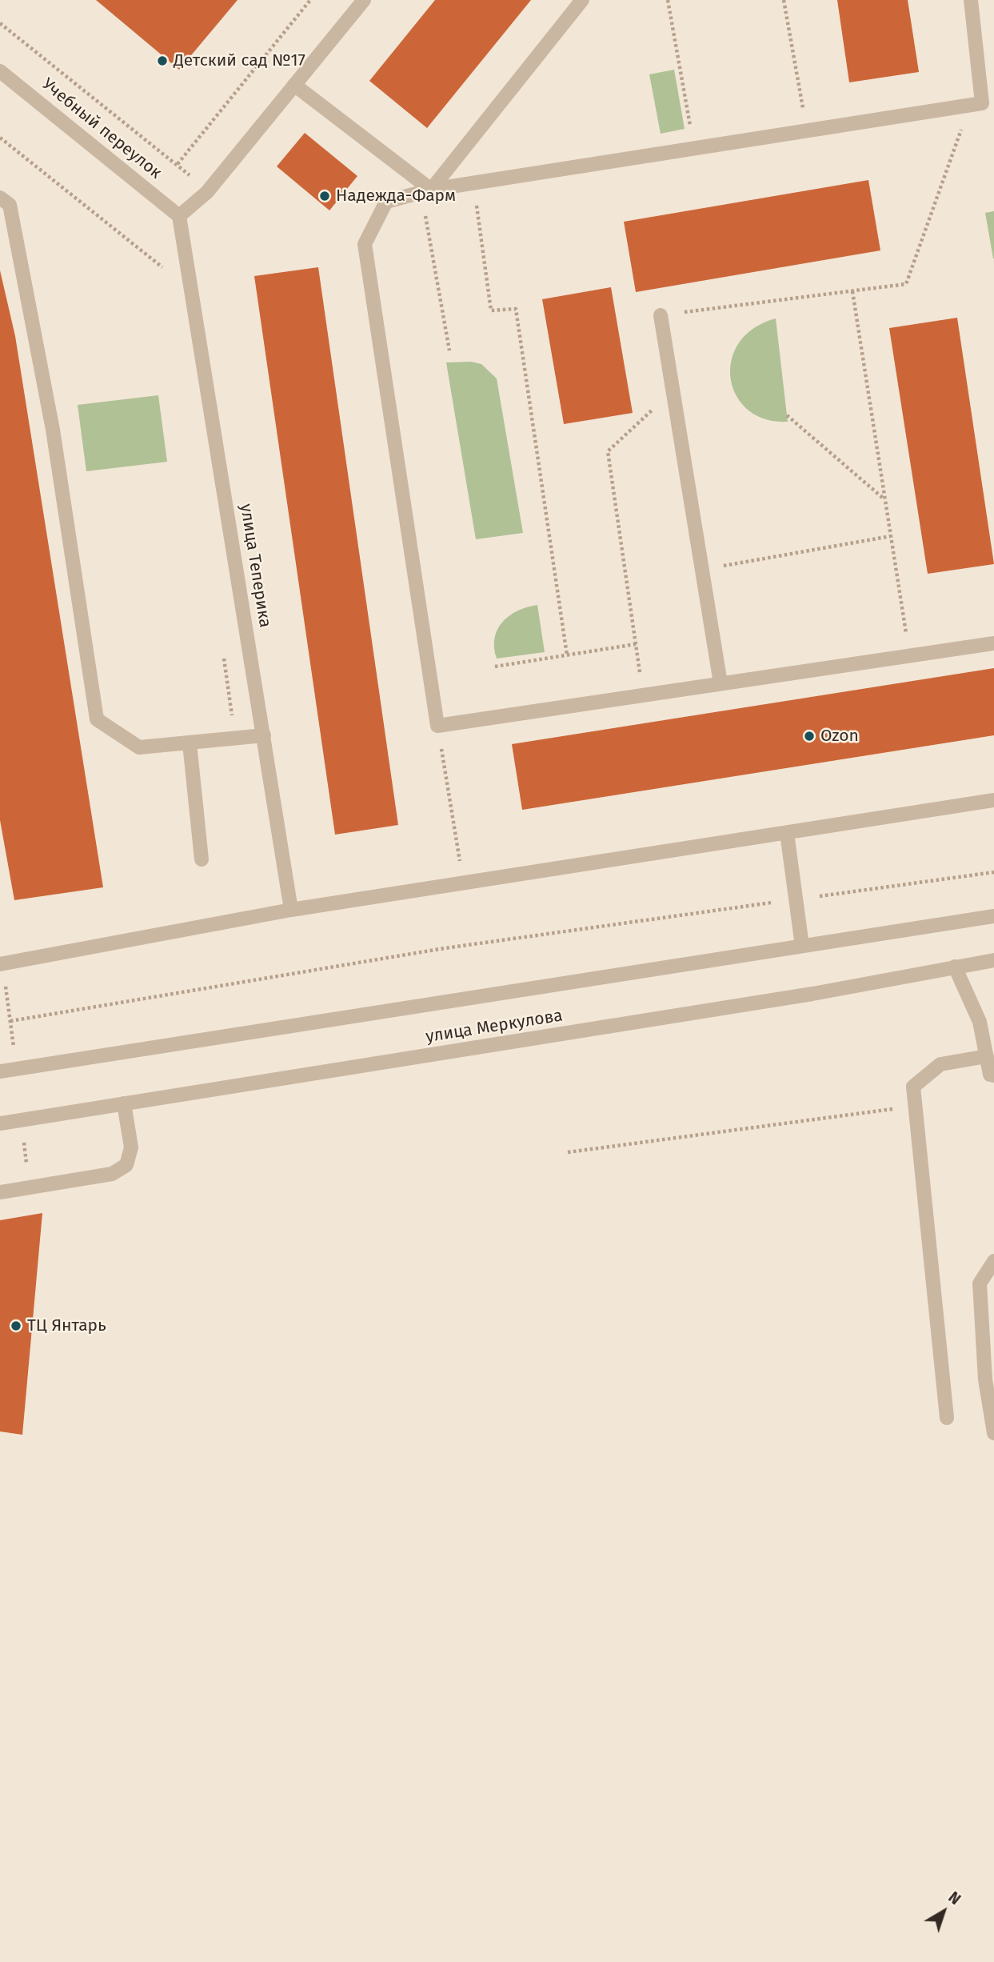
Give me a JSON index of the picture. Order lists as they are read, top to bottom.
{
  "streets": {
    "street": ["Учебный переулок", "улица Теперика", "улица Меркулова"]
  },
  "crossings": [
    ["Учебный переулок", "улица Теперика"]
  ],
  "places": [
    "Детский сад №17",
    "Надежда-Фарм",
    "Ozon",
    "ТЦ Янтарь"
  ],
  "north": "top right"
}
